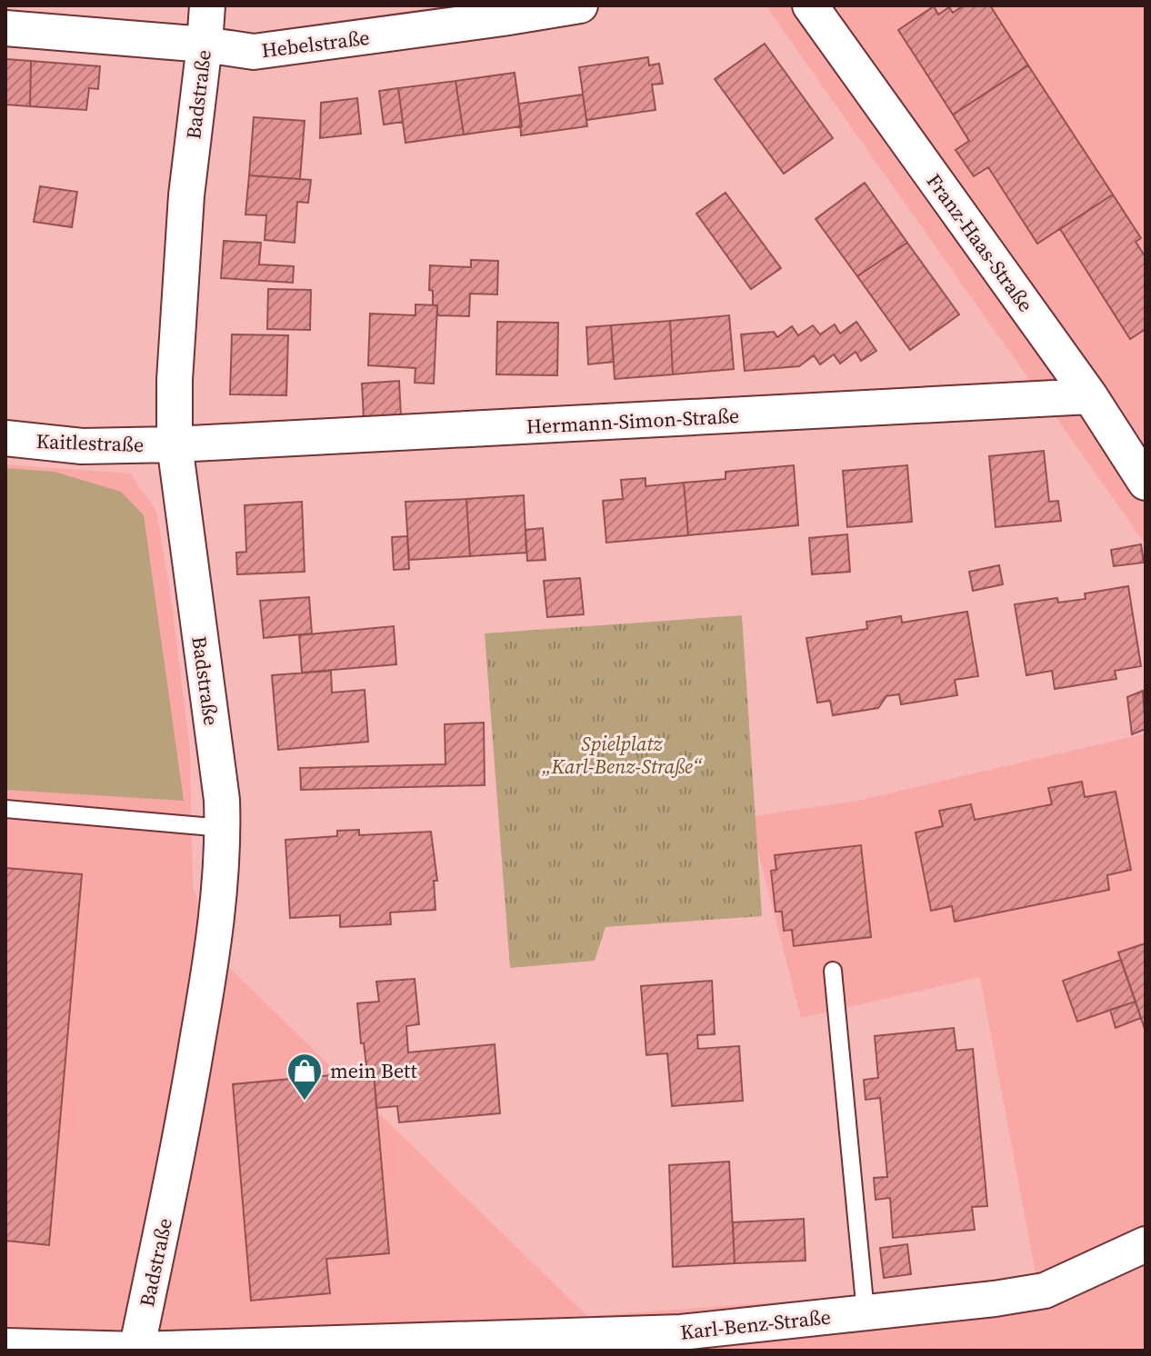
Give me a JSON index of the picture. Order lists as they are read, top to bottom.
{
  "streets": {
    "street": [
      "Hebelstraße",
      "Badstraße",
      "Franz-Haas-Straße",
      "Hermann-Simon-Straße",
      "Kaitlestraße",
      "Karl-Benz-Straße"
    ]
  },
  "crossings": [
    ["Hebelstraße", "Badstraße"],
    ["Badstraße", "Hermann-Simon-Straße"],
    ["Badstraße", "Kaitlestraße"],
    ["Badstraße", "Karl-Benz-Straße"],
    ["Franz-Haas-Straße", "Hermann-Simon-Straße"],
    ["Hermann-Simon-Straße", "Kaitlestraße"]
  ],
  "parks": ["Spielplatz „Karl-Benz-Straße“"],
  "places": {
    "shop": ["mein Bett"]
  }
}
